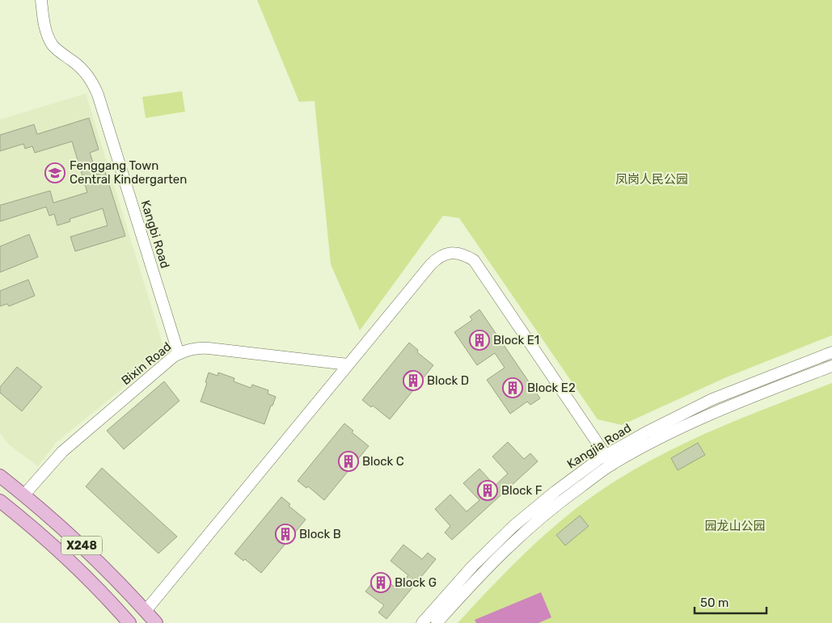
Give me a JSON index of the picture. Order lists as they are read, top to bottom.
{
  "streets": {
    "main road": ["X248"],
    "street": ["Kangbi Road", "Bixin Road", "Kangjia Road"]
  },
  "crossings": [
    ["Kangbi Road", "Bixin Road"],
    ["Bixin Road", "X248"]
  ],
  "parks": ["凤岗人民公园", "园龙山公园"],
  "places": {
    "school or university": ["Fenggang Town Central Kindergarten"],
    "building": [
      "Block E1",
      "Block D",
      "Block E2",
      "Block C",
      "Block F",
      "Block B",
      "Block G"
    ]
  },
  "scale_bar": "50 m"
}
